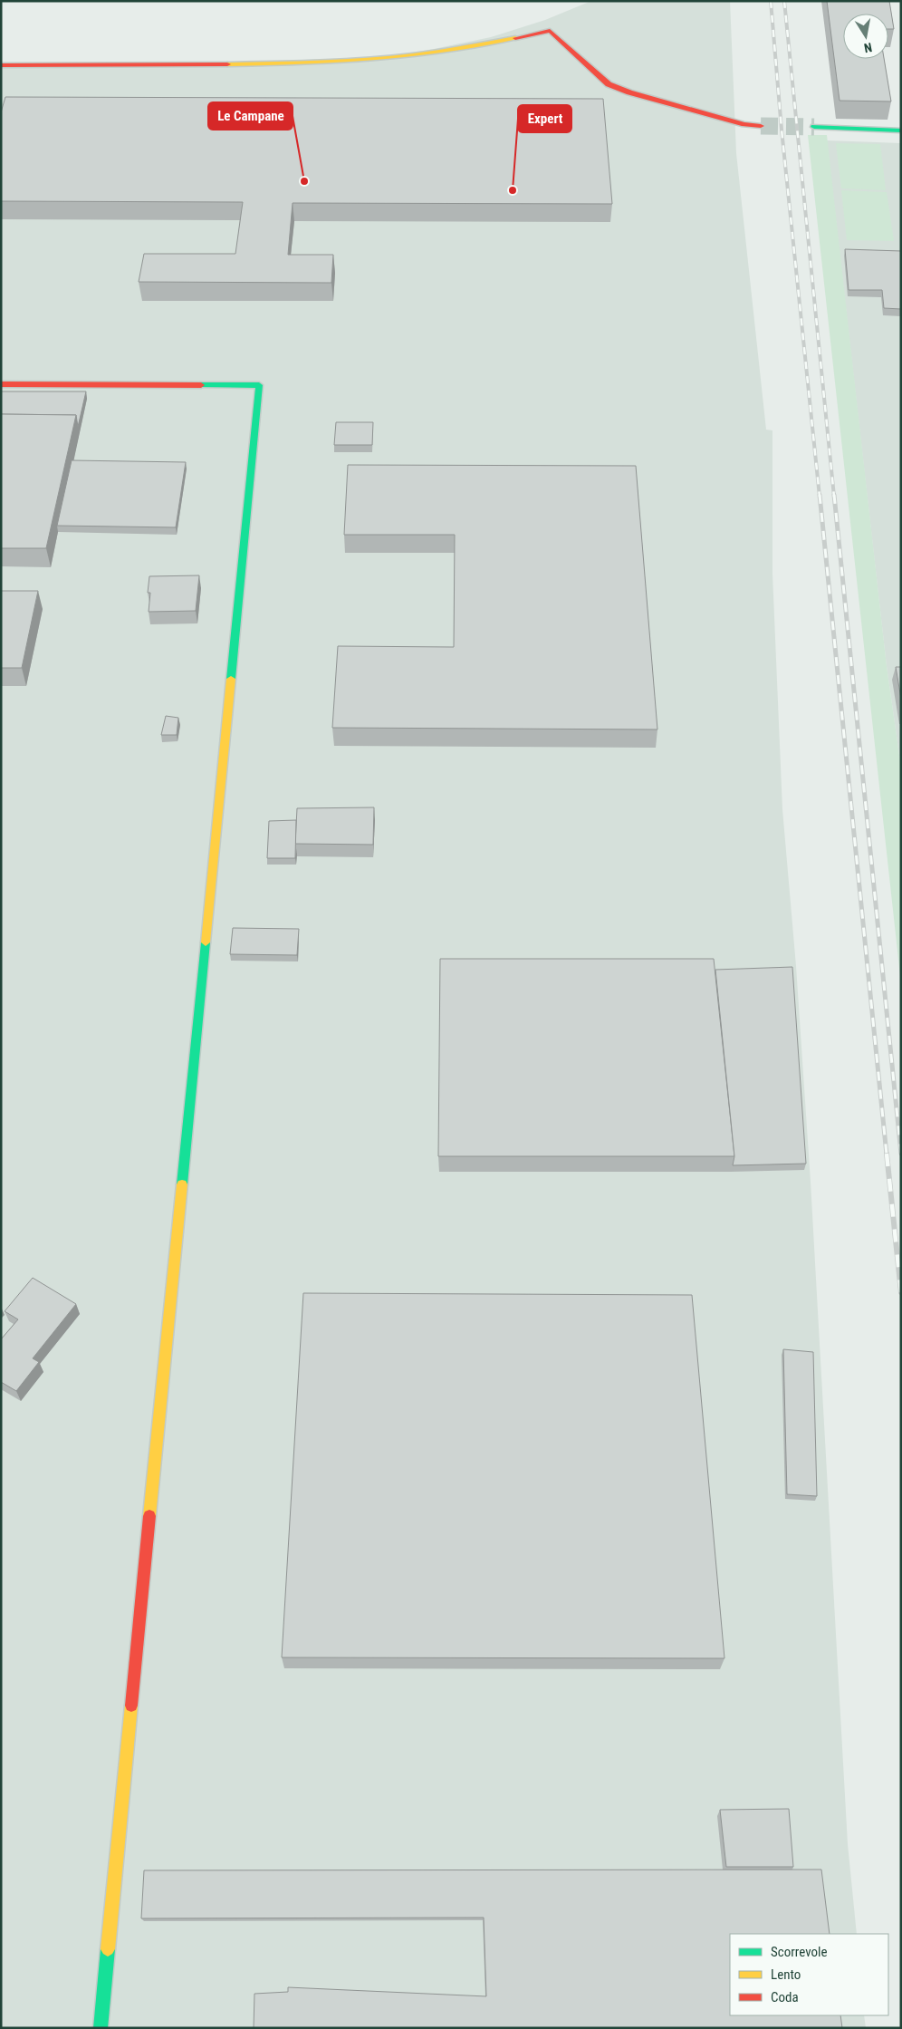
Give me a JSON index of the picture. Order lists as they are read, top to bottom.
{
  "places": ["Le Campane", "Expert"],
  "legend": ["Scorrevole", "Lento", "Coda"],
  "north": "bottom"
}
